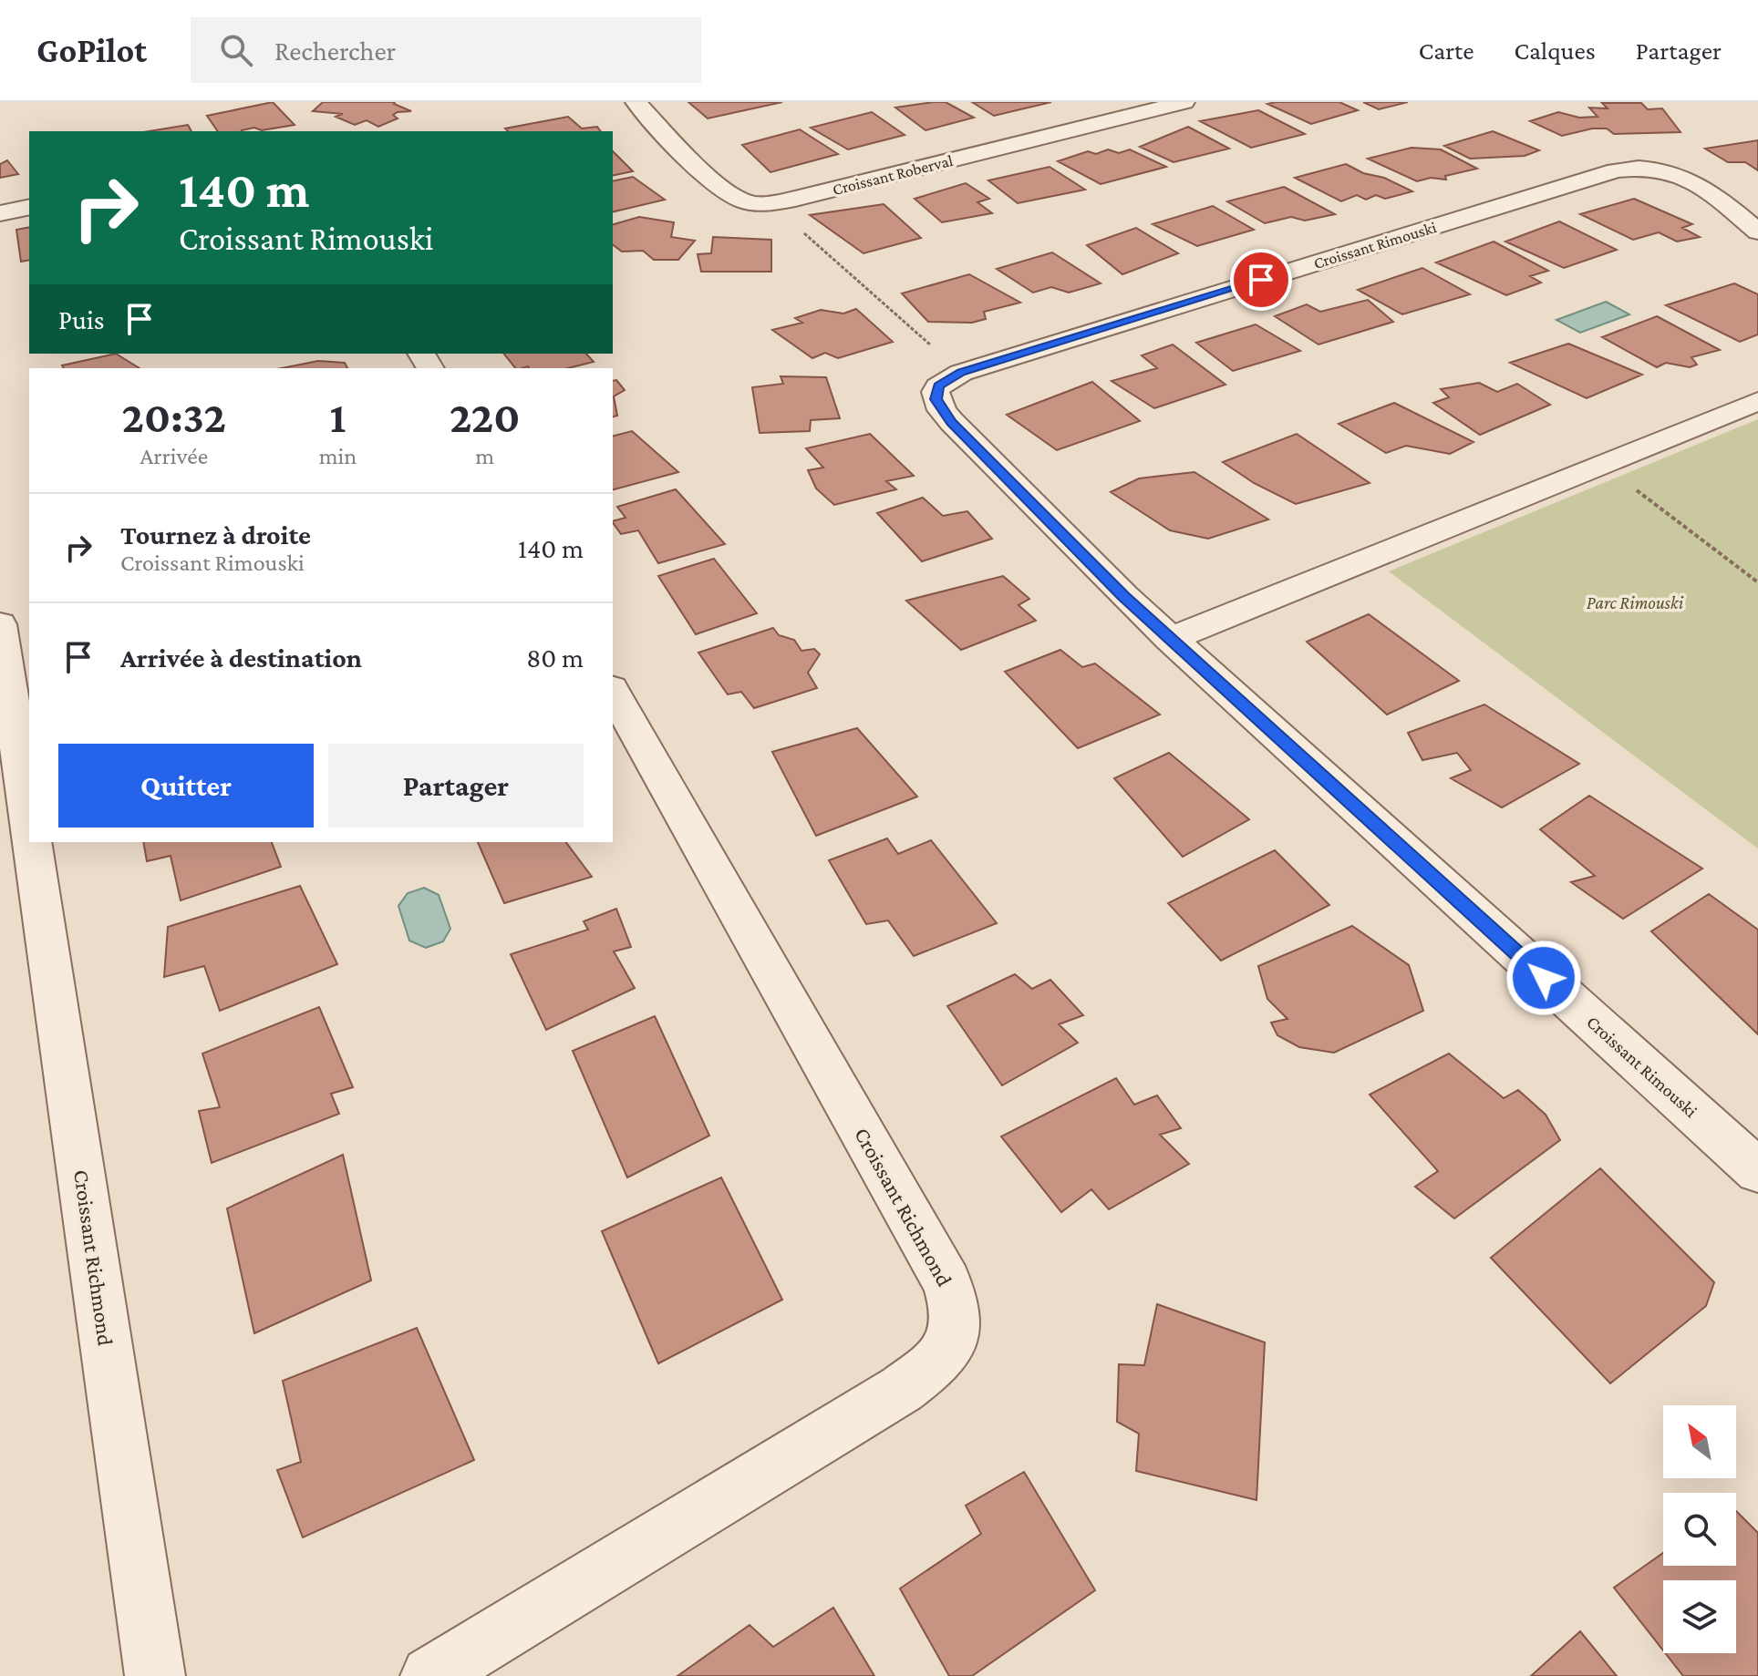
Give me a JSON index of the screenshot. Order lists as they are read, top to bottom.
{
  "streets": {
    "street": ["Croissant Roberval", "Croissant Rimouski", "Croissant Richmond"]
  },
  "parks": ["Parc Rimouski"],
  "north": "top left",
  "page": {
    "header": "GoPilot",
    "search": "Rechercher",
    "nav": ["Carte", "Calques", "Partager"],
    "turn": ["140 m", "Croissant Rimouski"],
    "then": "Puis",
    "eta": [
      "20:32",
      "Arrivée",
      "1",
      "min",
      "220",
      "m"
    ],
    "list": [
      {
        "name": "Tournez à droite",
        "note": "Croissant Rimouski",
        "value": "140 m"
      },
      {
        "name": "Arrivée à destination",
        "value": "80 m"
      }
    ],
    "buttons": ["Quitter", "Partager"]
  }
}
